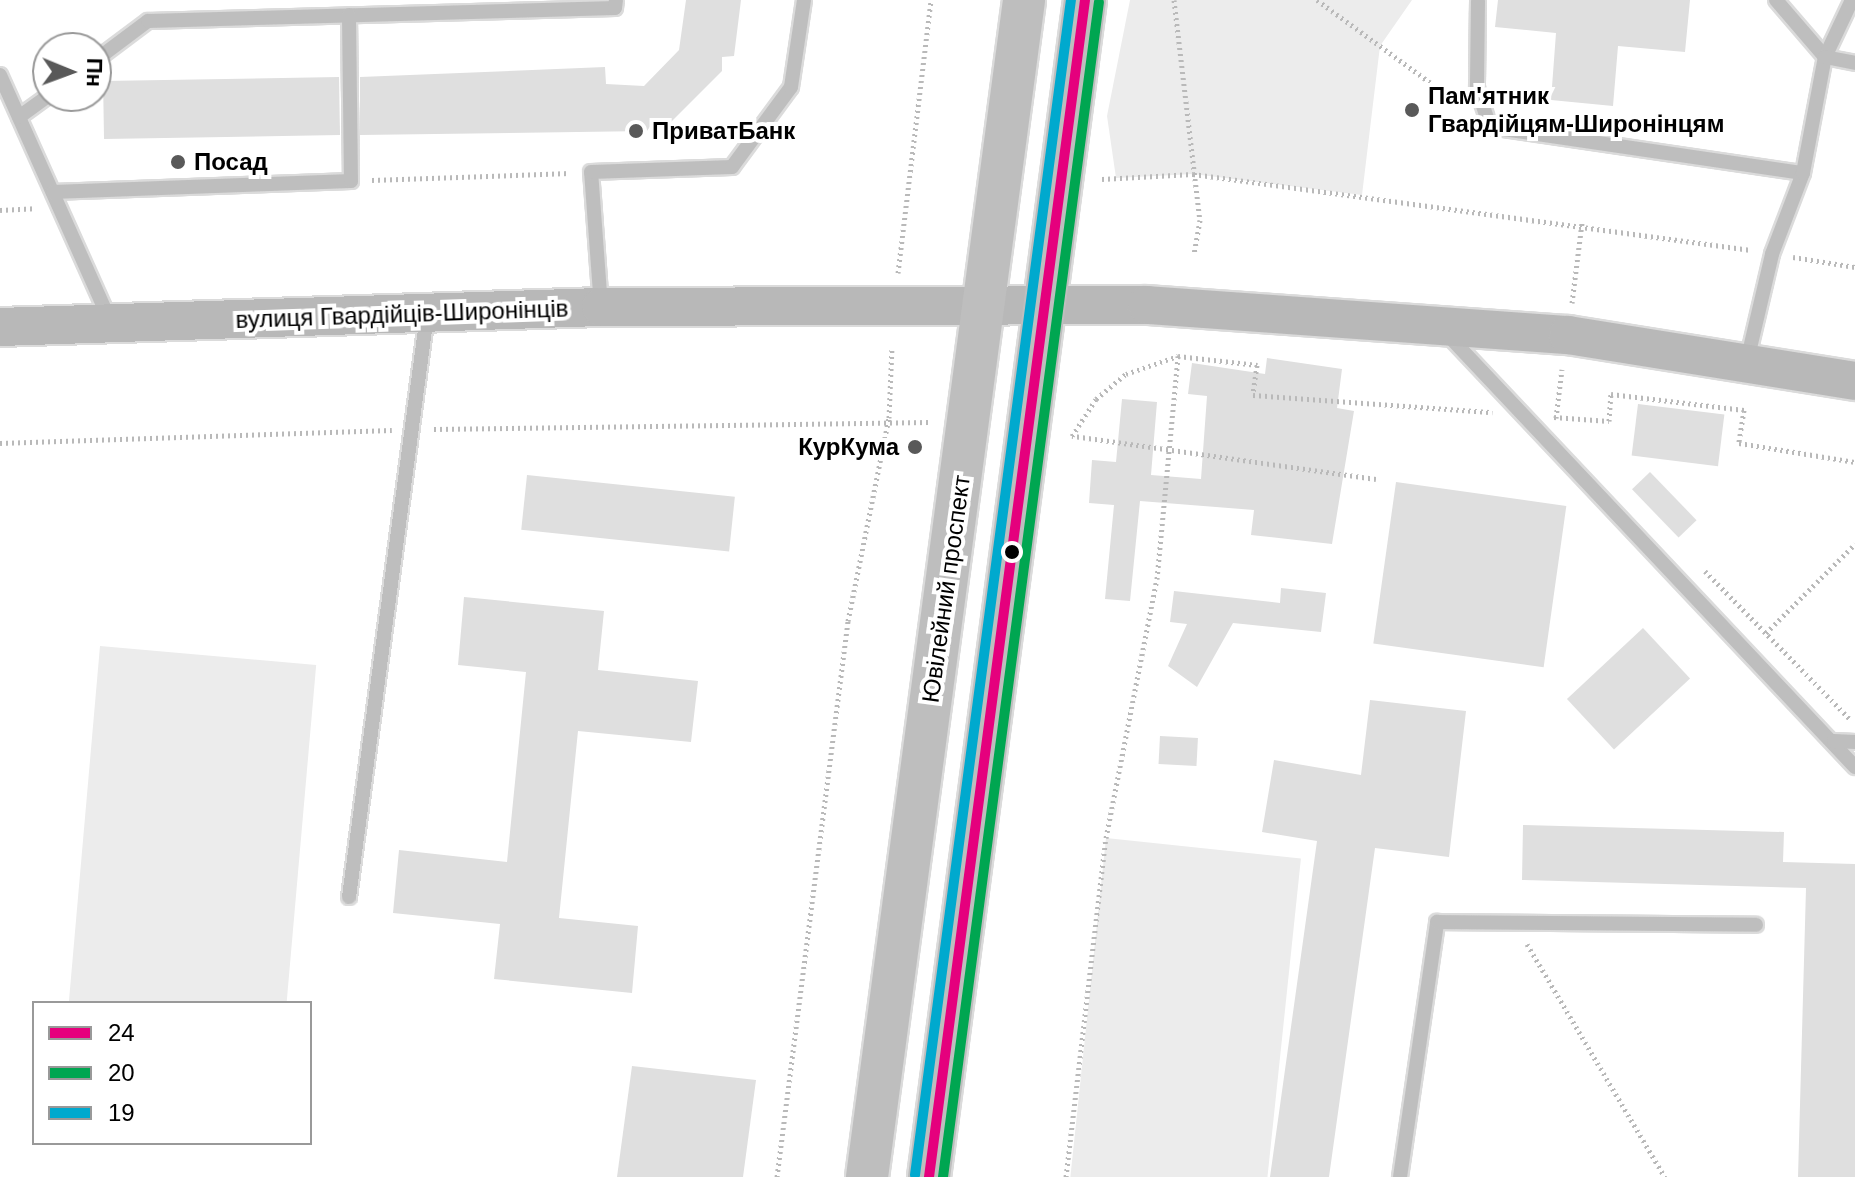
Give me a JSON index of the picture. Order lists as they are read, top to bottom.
{
  "streets": {
    "main road": ["вулиця Гвардійців-Широнінців", "Ювілейний проспект"]
  },
  "crossings": [
    ["вулиця Гвардійців-Широнінців", "Ювілейний проспект"]
  ],
  "places": [
    "Пам'ятник Гвардійцям-Широнінцям",
    "ПриватБанк",
    "Посад",
    "КурКума"
  ],
  "lines": ["transit line 24", "transit line 19", "transit line 20"],
  "legend": ["24", "20", "19"],
  "north": "right"
}
